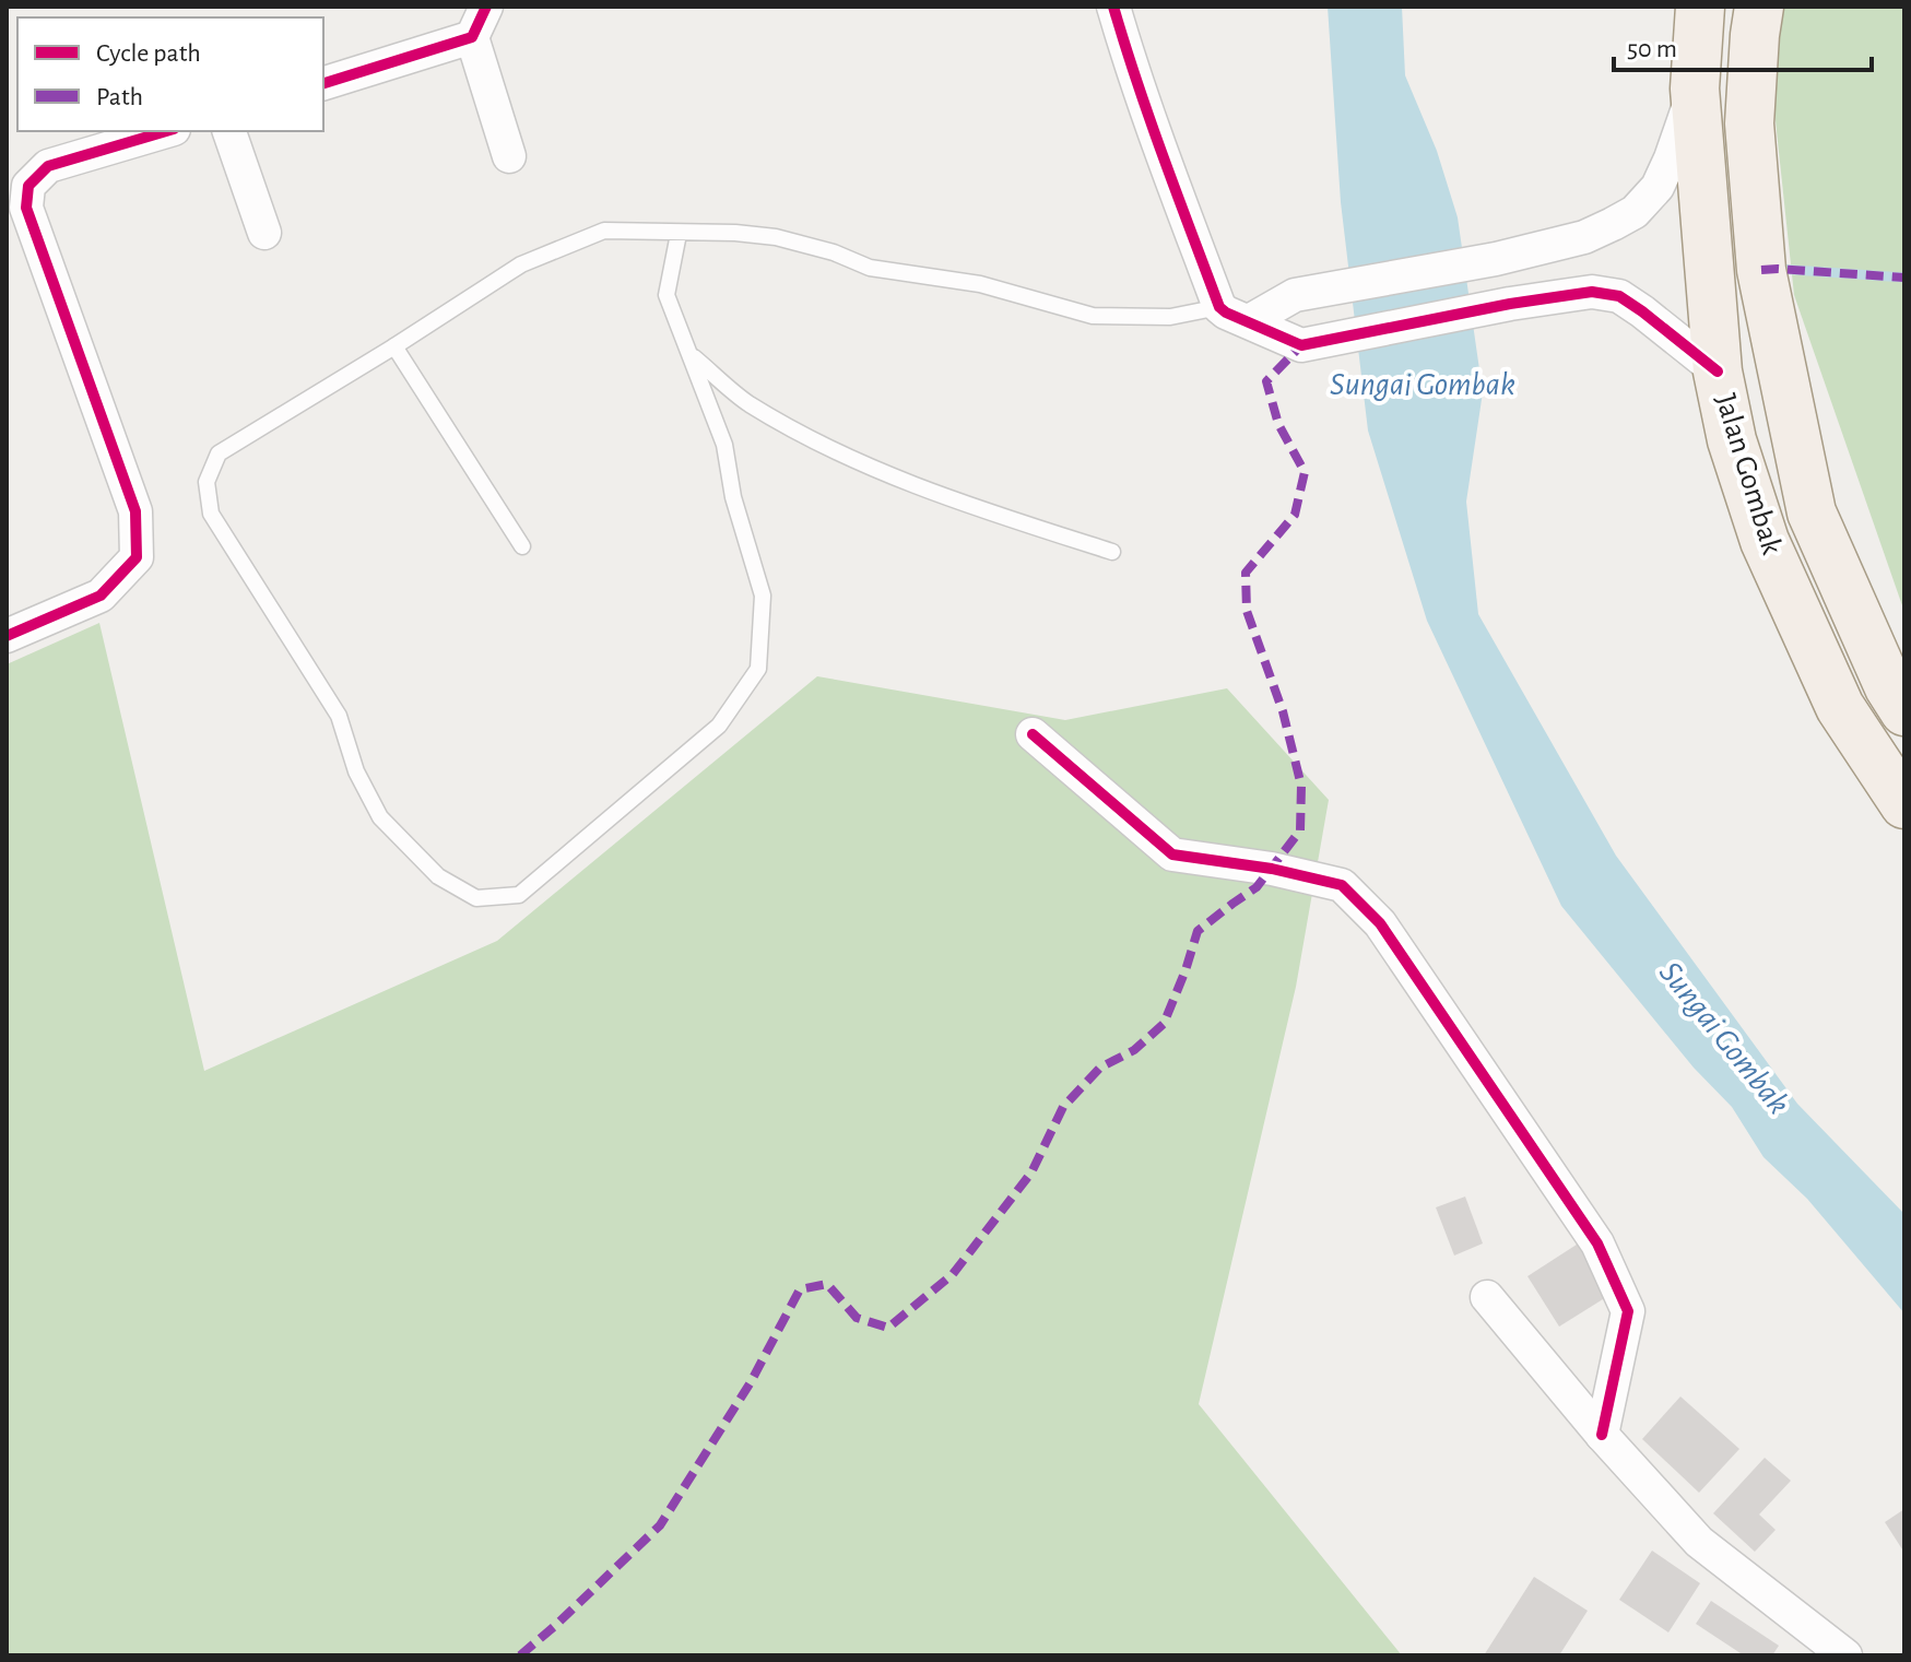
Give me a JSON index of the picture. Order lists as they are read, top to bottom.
{
  "streets": {
    "main road": ["Jalan Gombak"]
  },
  "water": ["Sungai Gombak"],
  "legend": ["Cycle path", "Path"],
  "scale_bar": "50 m"
}
